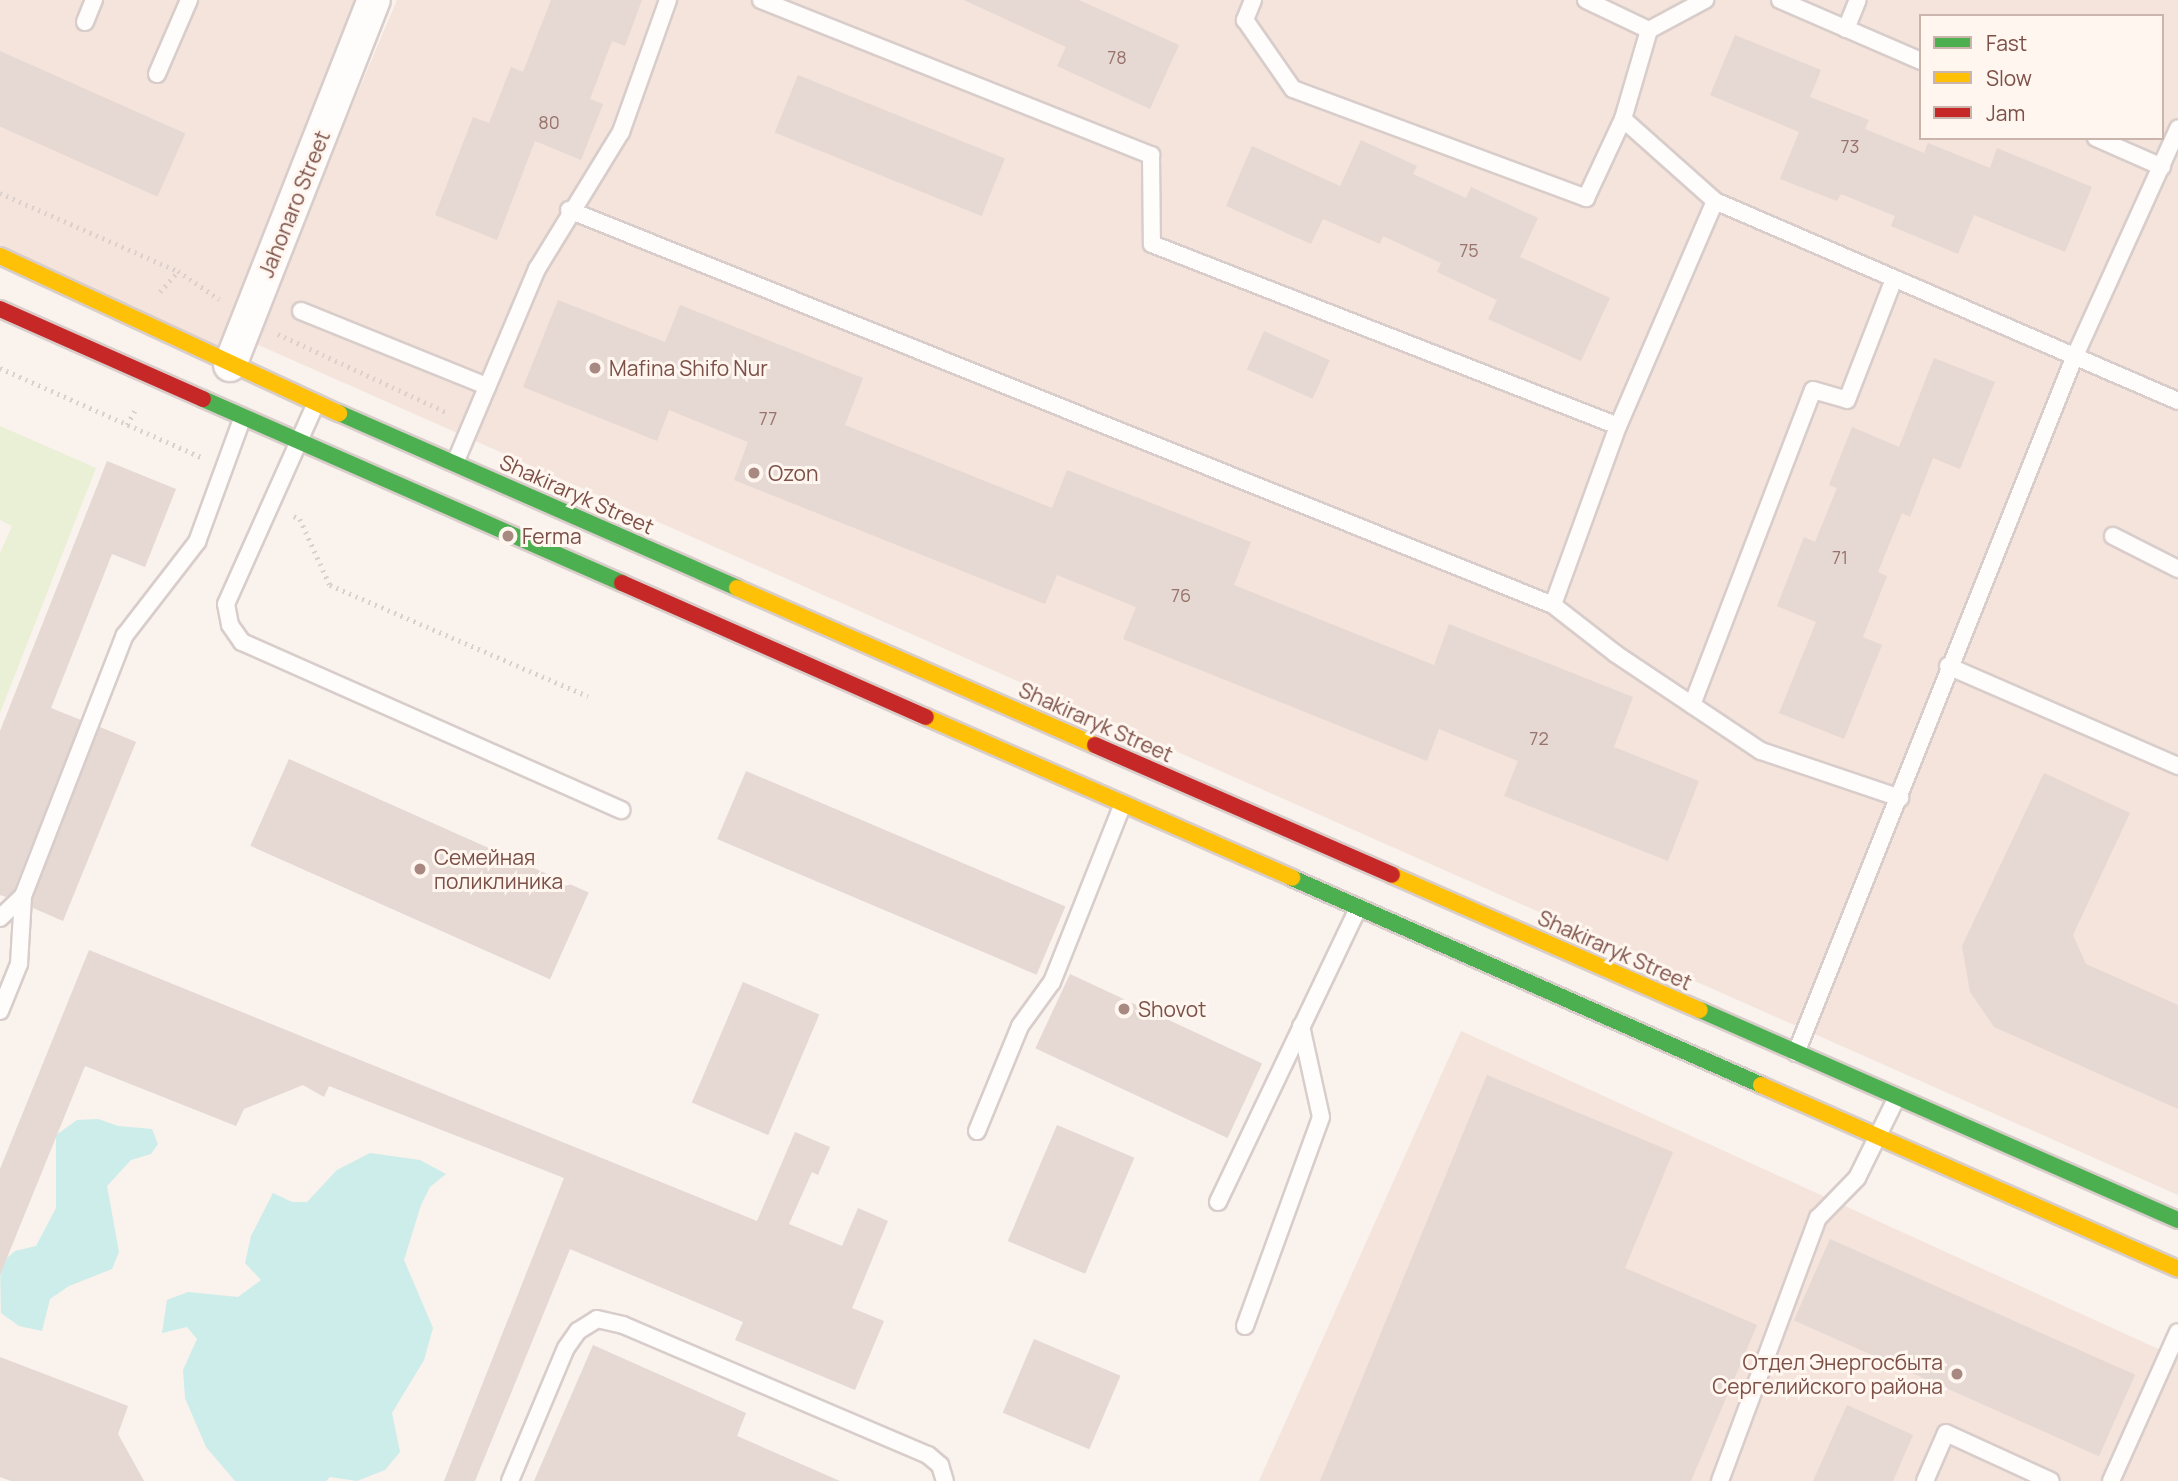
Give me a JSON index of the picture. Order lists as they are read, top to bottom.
{
  "streets": {
    "main road": ["Jahonaro Street", "Shakiraryk Street"]
  },
  "crossings": [
    ["Jahonaro Street", "Shakiraryk Street"]
  ],
  "places": [
    "Mafina Shifo Nur",
    "Ozon",
    "Ferma",
    "Семейная поликлиника",
    "Shovot",
    "Отдел Энергосбыта Сергелийского района"
  ],
  "house_numbers": [
    "78",
    "80",
    "73",
    "75",
    "77",
    "71",
    "76",
    "72"
  ],
  "legend": ["Fast", "Slow", "Jam"]
}
